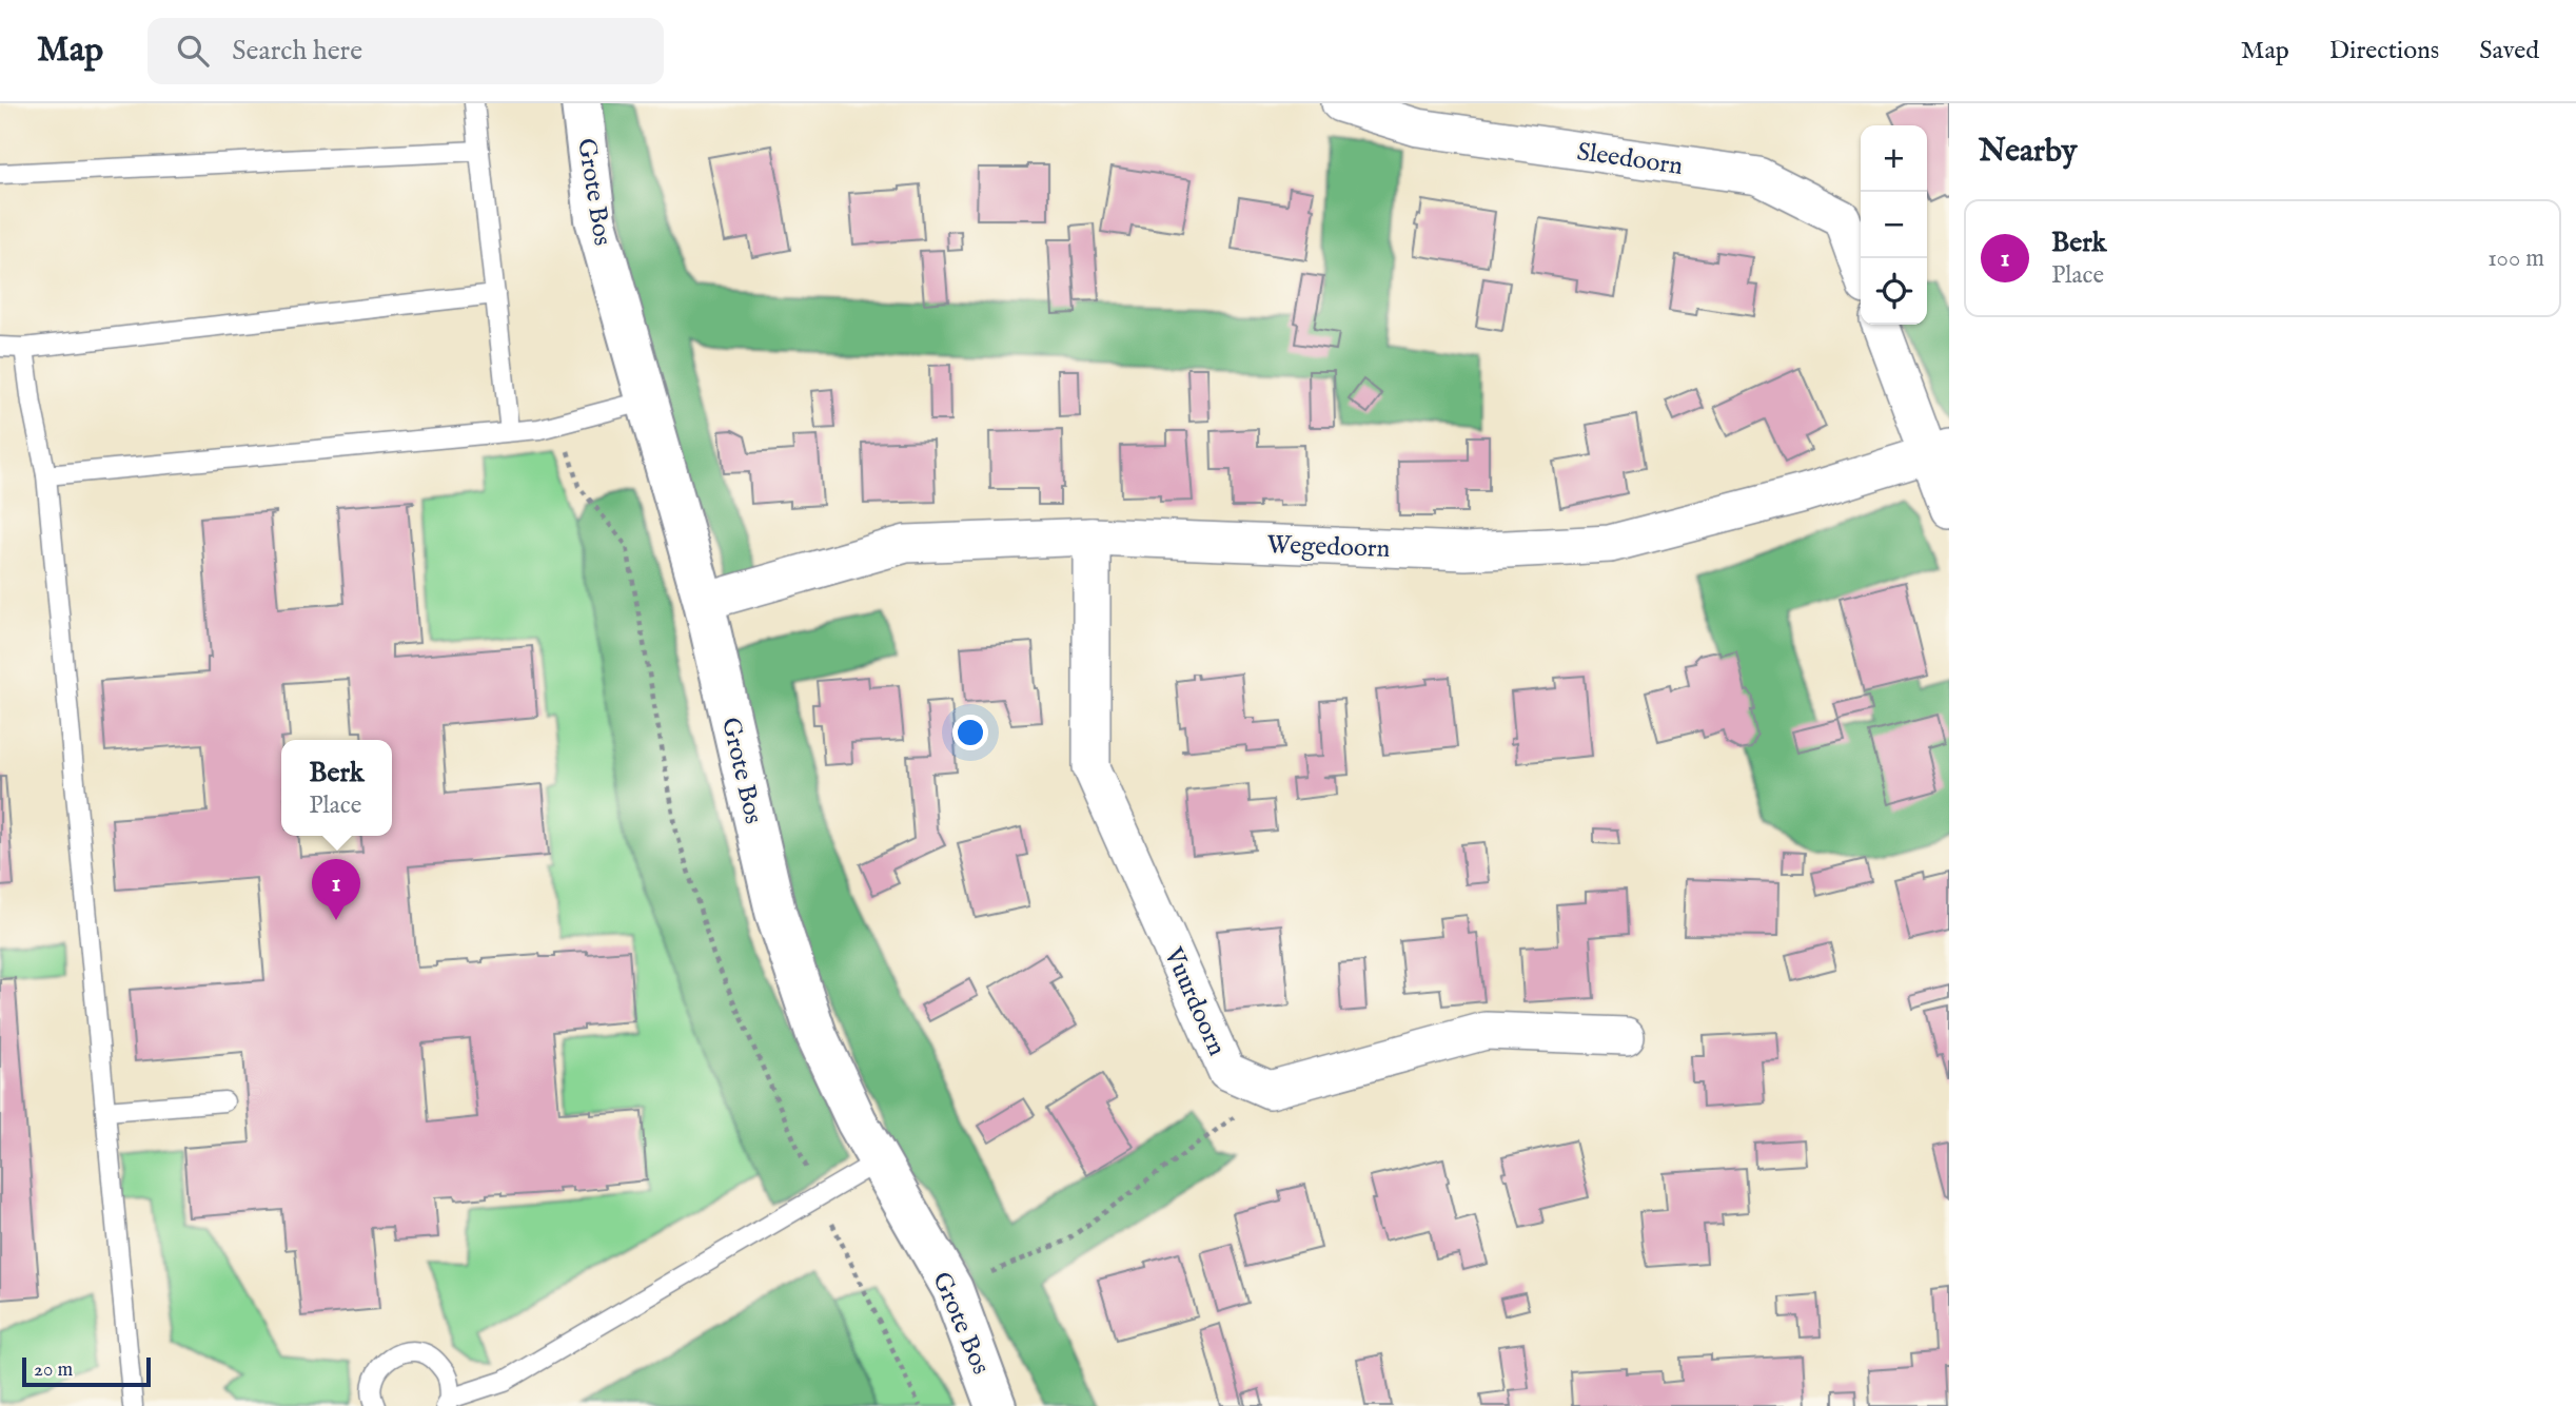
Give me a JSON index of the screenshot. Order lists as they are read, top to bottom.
{
  "streets": {
    "street": [
      "Sleedoorn",
      "Grote Bos",
      "Wegedoorn",
      "Vuurdoorn"
    ]
  },
  "crossings": [
    ["Grote Bos", "Wegedoorn"],
    ["Wegedoorn", "Vuurdoorn"]
  ],
  "scale_bar": "20 m",
  "page": {
    "header": "Map",
    "search": "Search here",
    "nav": ["Map", "Directions", "Saved"],
    "heading": "Nearby",
    "map_buttons": ["+", "−"],
    "list": [
      {
        "mark": "1",
        "name": "Berk",
        "note": "Place",
        "value": "100 m"
      }
    ],
    "popup": ["Berk", "Place"],
    "pins": "1",
    "scale": "20 m"
  }
}
